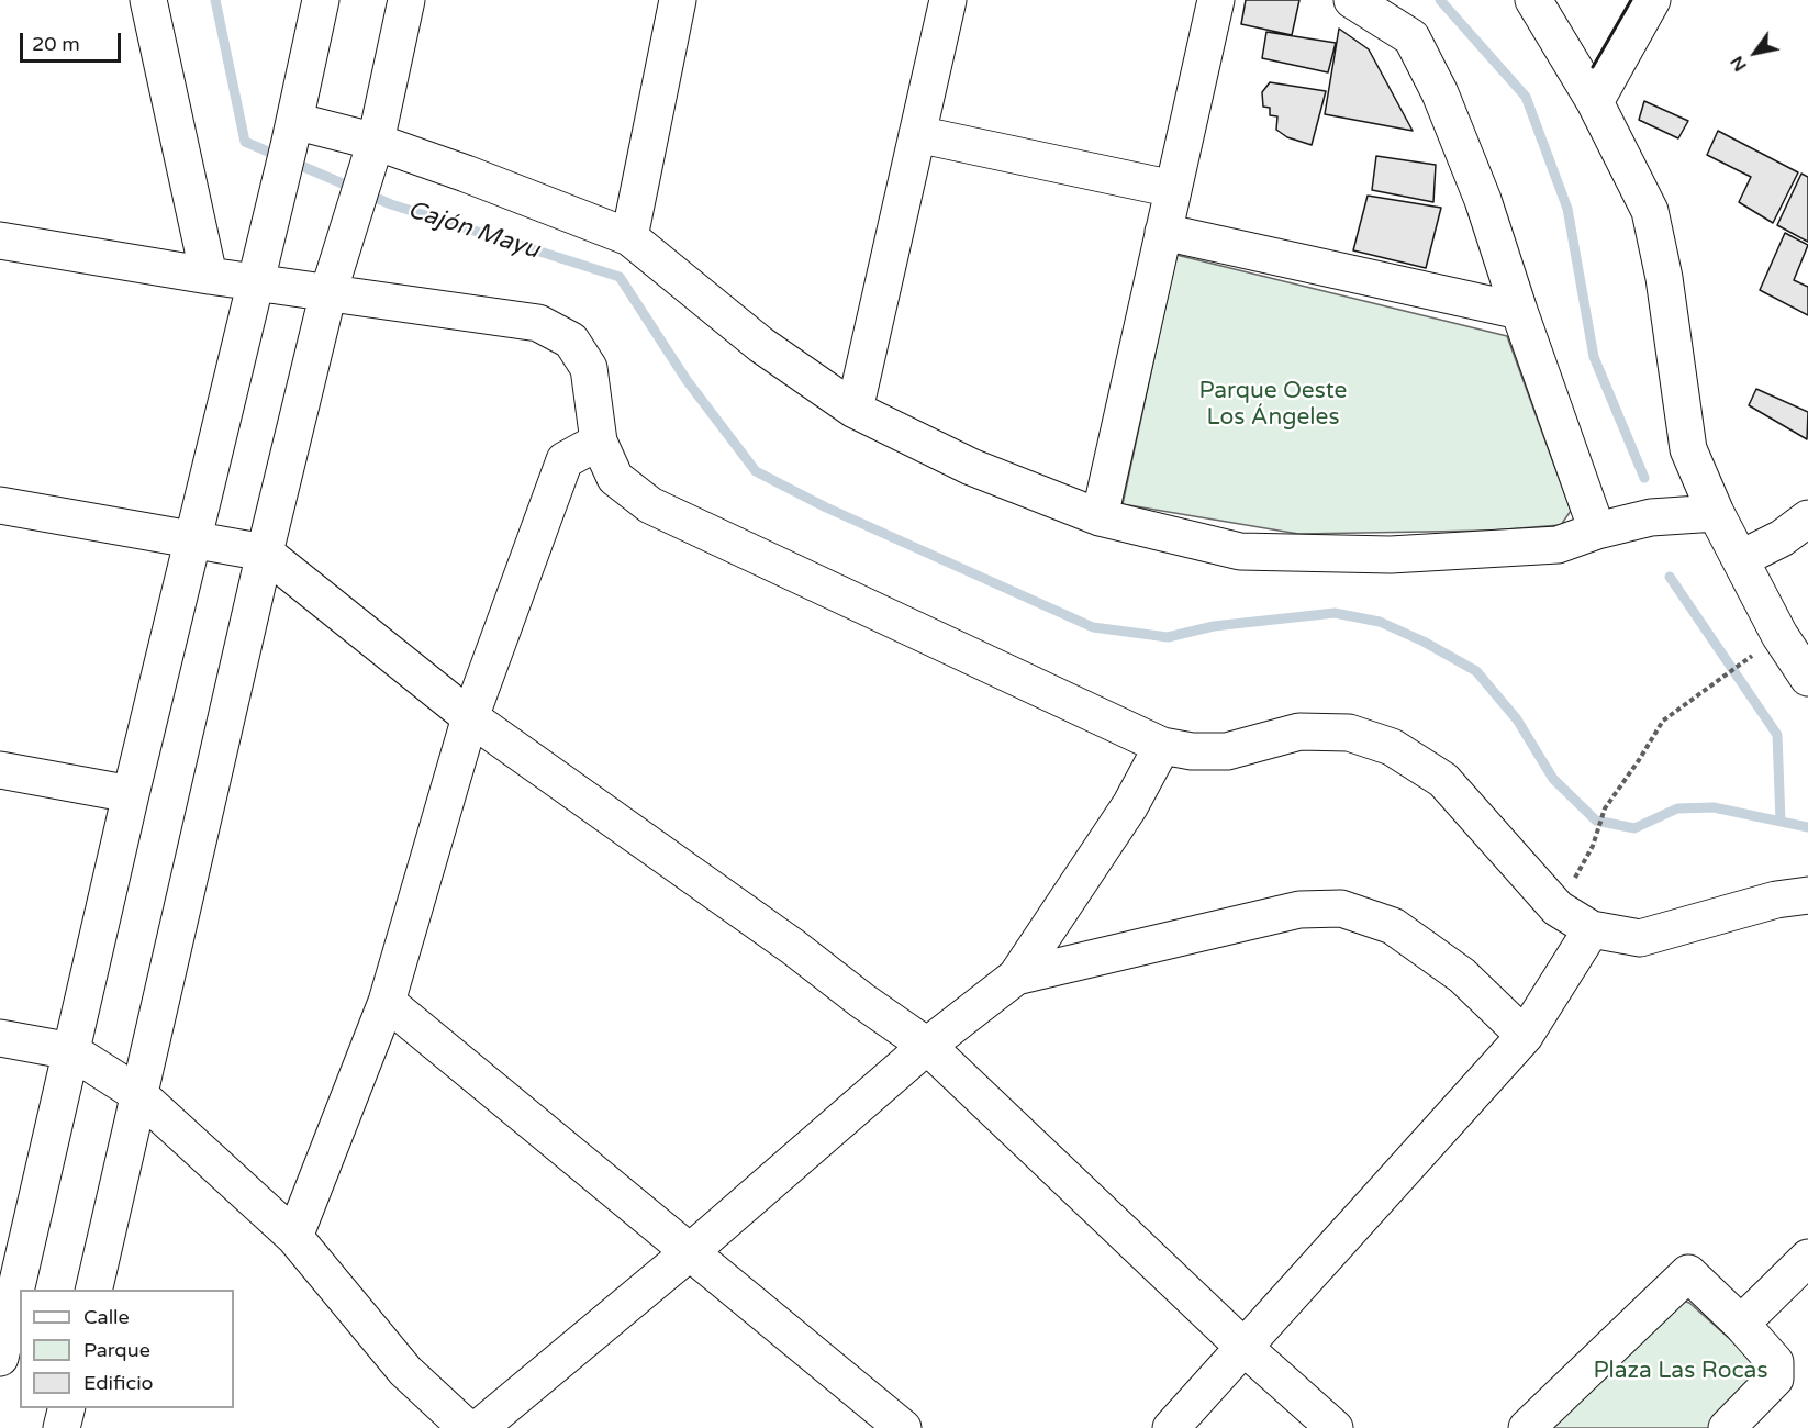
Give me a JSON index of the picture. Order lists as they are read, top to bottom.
{
  "water": ["Cajón Mayu"],
  "parks": ["Parque Oeste Los Ángeles", "Plaza Las Rocas"],
  "legend": ["Calle", "Parque", "Edificio"],
  "scale_bar": "20 m",
  "north": "bottom left"
}
